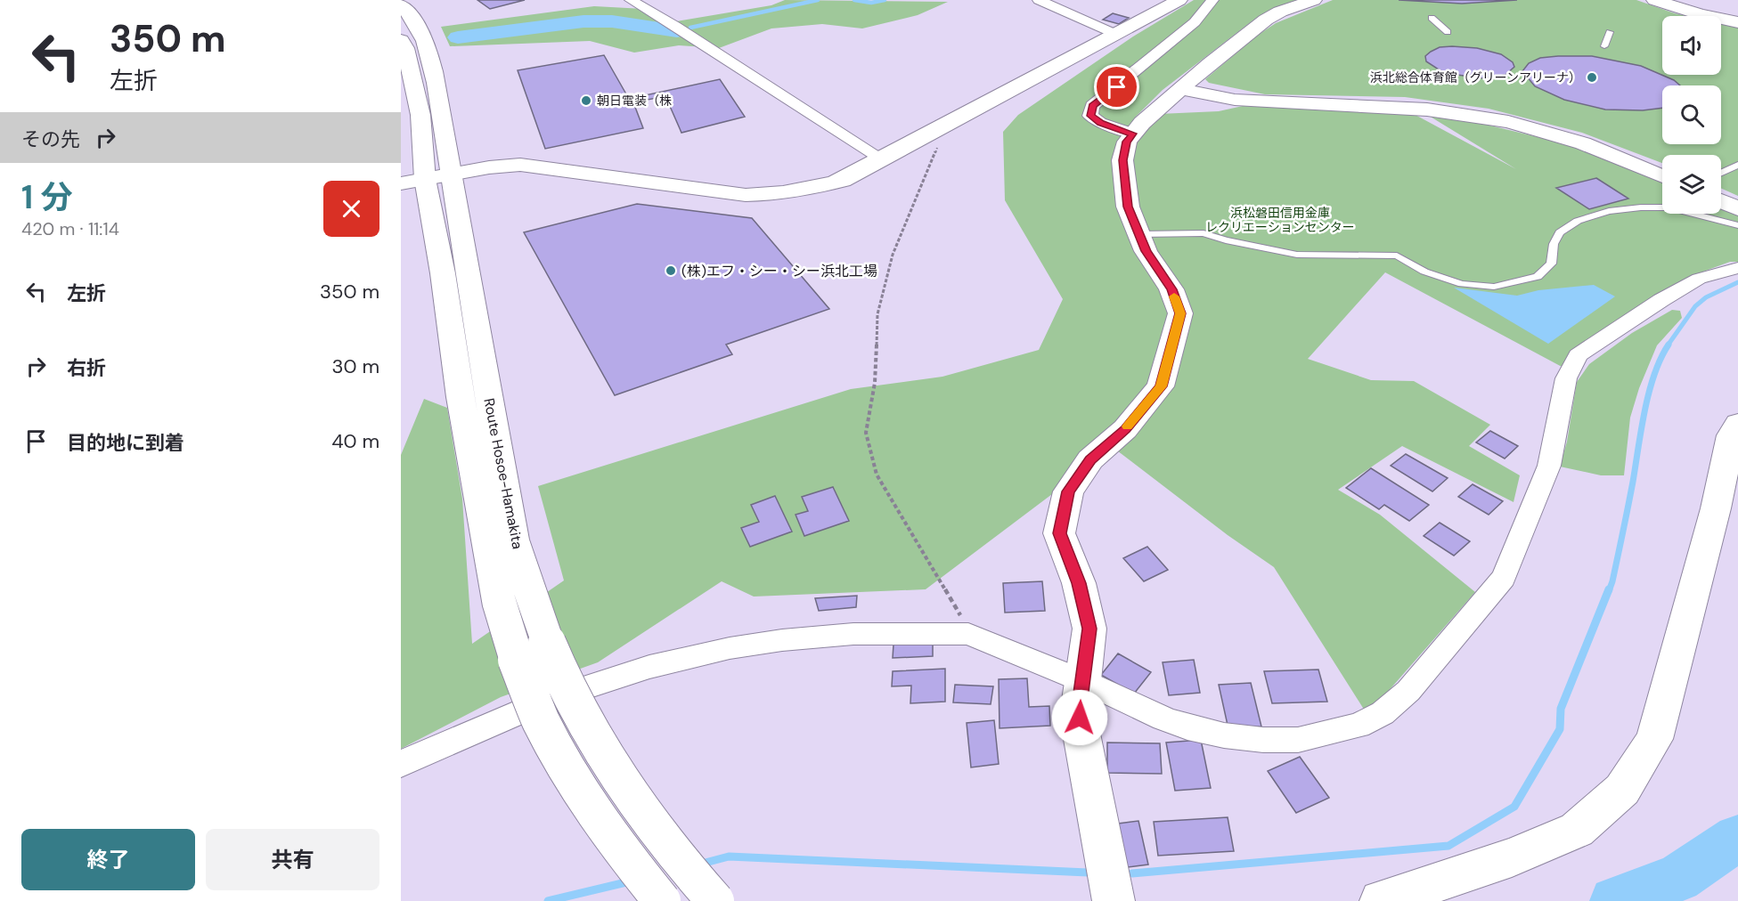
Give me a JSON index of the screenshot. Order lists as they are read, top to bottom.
{
  "streets": {
    "street": ["Route Hosoe-Hamakita"]
  },
  "parks": ["浜松磐田信用金庫 レクリエーションセンター"],
  "places": ["浜北総合体育館（グリーンアリーナ）", "朝日電装（株", "(株)エフ・シー・シー浜北工場"],
  "page": {
    "turn": ["350 m", "左折"],
    "then": "その先",
    "heading": ["1 分", "420 m · 11:14"],
    "list": [
      {
        "name": "左折",
        "value": "350 m"
      },
      {
        "name": "右折",
        "value": "30 m"
      },
      {
        "name": "目的地に到着",
        "value": "40 m"
      }
    ],
    "buttons": ["終了", "共有"]
  }
}
